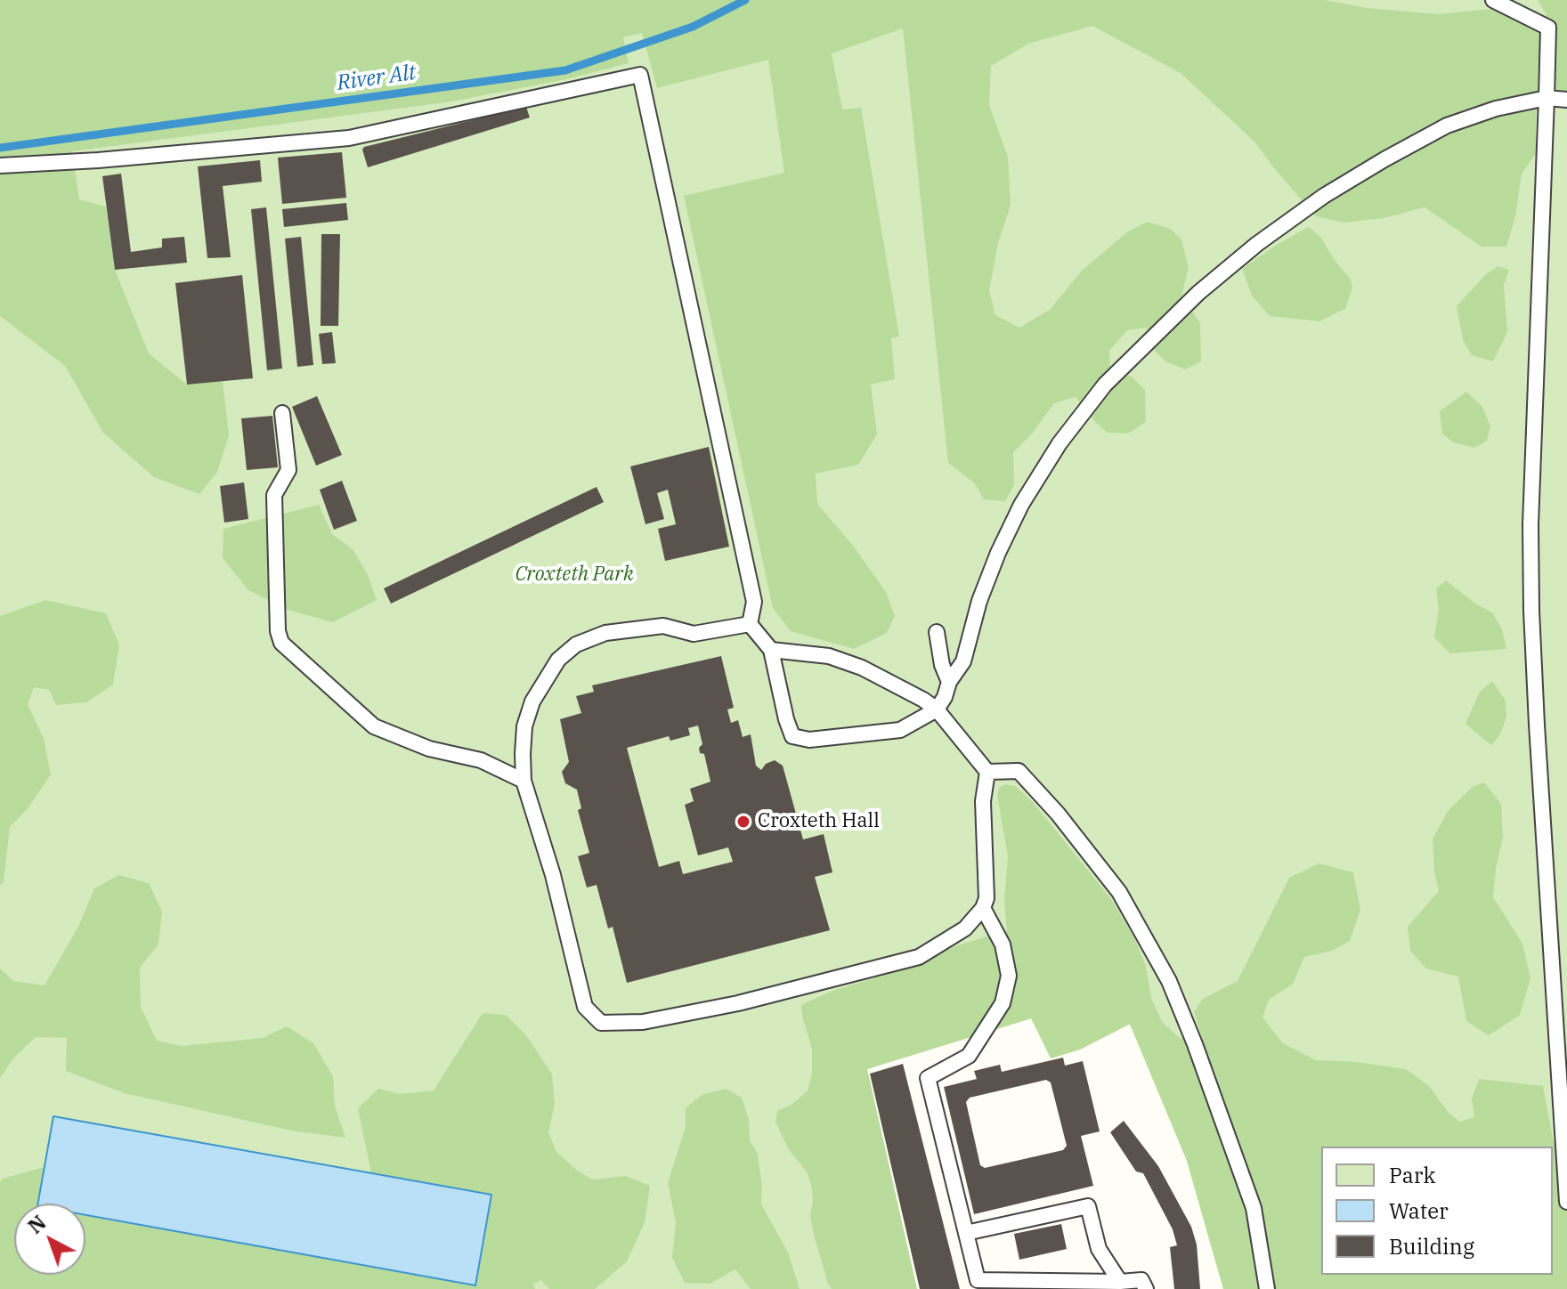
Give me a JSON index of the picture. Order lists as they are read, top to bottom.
{
  "water": ["River Alt"],
  "parks": ["Croxteth Park"],
  "places": ["Croxteth Hall"],
  "legend": ["Park", "Water", "Building"],
  "north": "top left"
}
